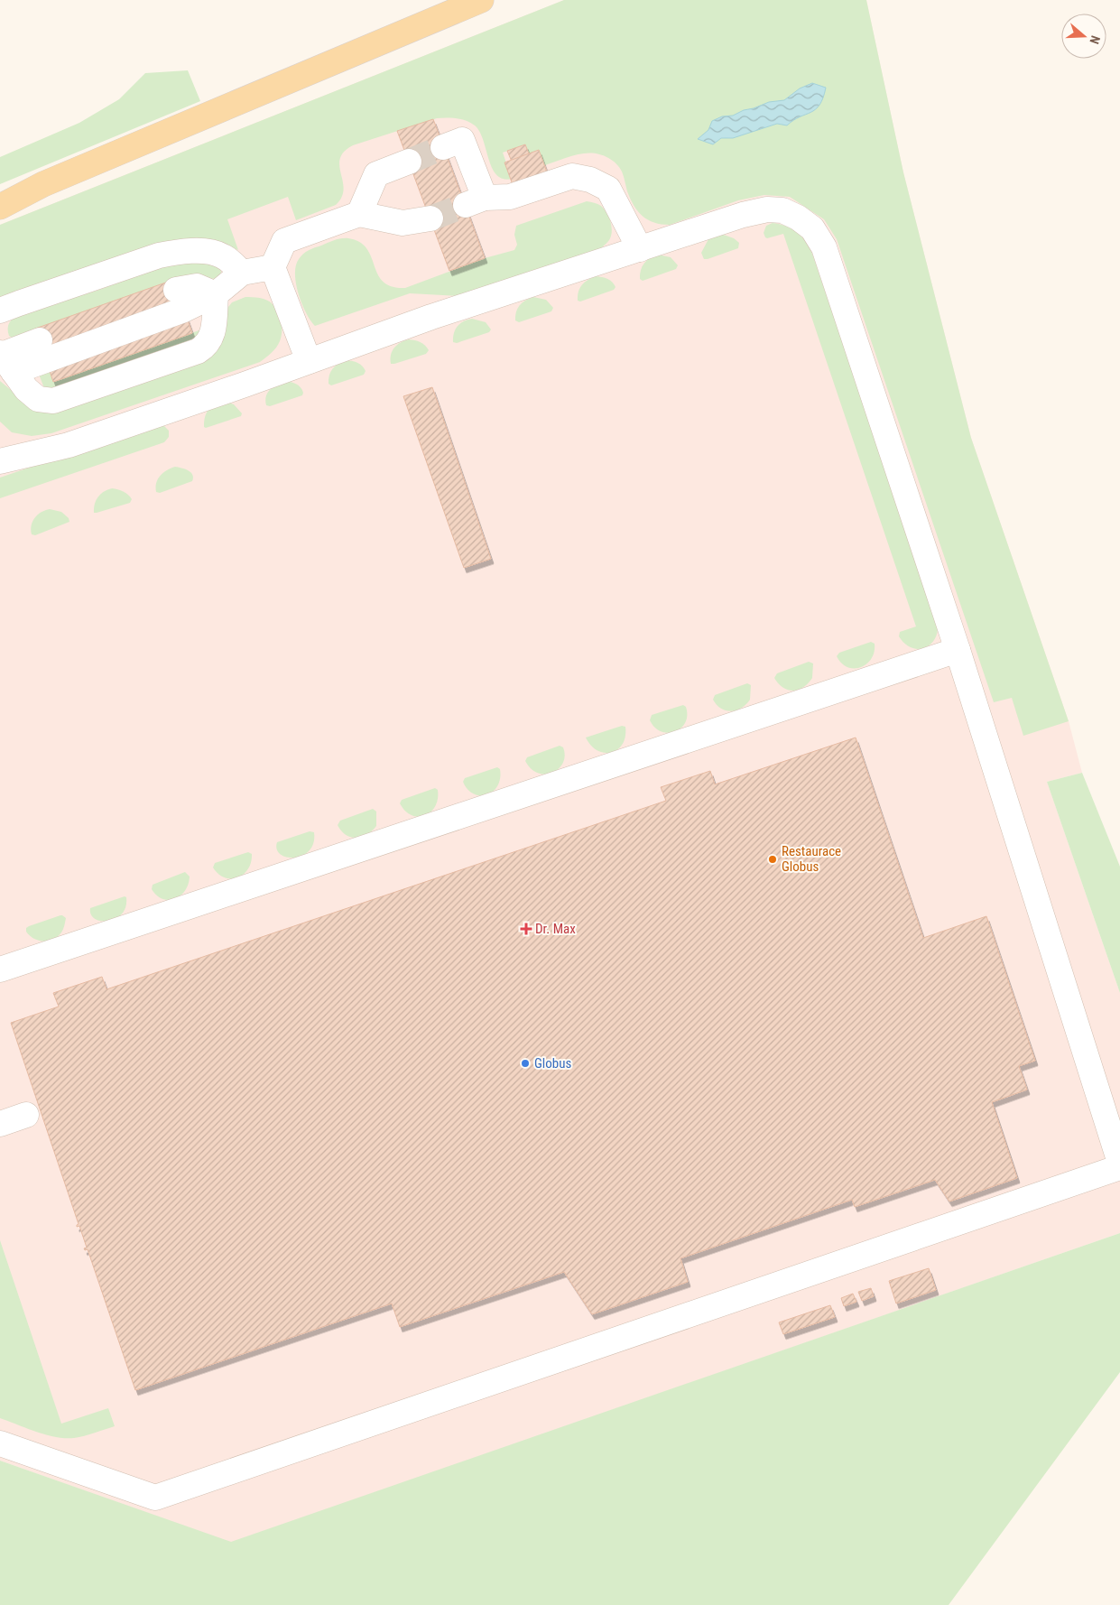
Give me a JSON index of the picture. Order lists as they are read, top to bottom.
{
  "places": {
    "other": ["Restaurace Globus", "Globus"],
    "health": ["Dr. Max"]
  },
  "north": "right"
}
